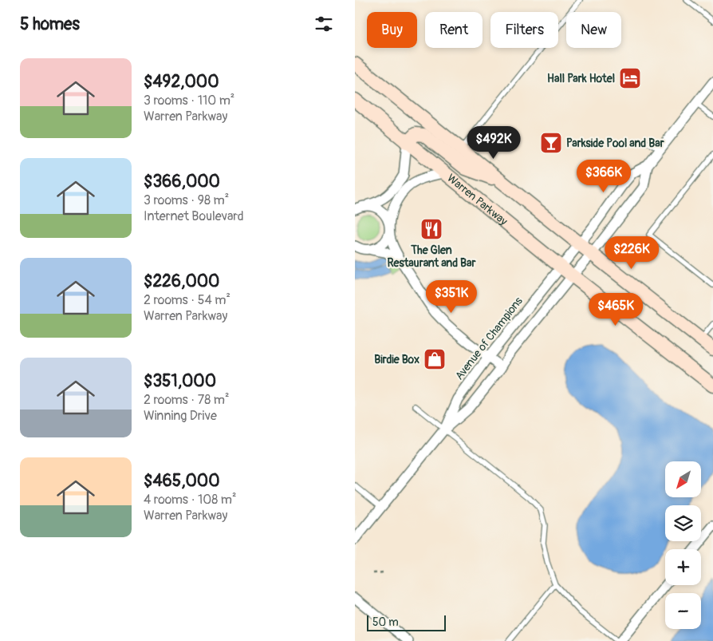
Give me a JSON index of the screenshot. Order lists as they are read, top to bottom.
{
  "streets": {
    "main road": ["Warren Parkway"],
    "street": ["Avenue of Champions"]
  },
  "crossings": [
    ["Warren Parkway", "Avenue of Champions"]
  ],
  "places": {
    "hotel": ["Hall Park Hotel"],
    "bar": ["Parkside Pool and Bar"],
    "restaurant": ["The Glen Restaurant and Bar"],
    "shop": ["Birdie Box"]
  },
  "scale_bar": "50 m",
  "north": "bottom left",
  "page": {
    "heading": "5 homes",
    "chip": [
      "Buy",
      "Rent",
      "Filters",
      "New"
    ],
    "list": [
      {
        "name": "$492,000",
        "note": "3 rooms · 110 m² · Warren Parkway"
      },
      {
        "name": "$366,000",
        "note": "3 rooms · 98 m² · Internet Boulevard"
      },
      {
        "name": "$226,000",
        "note": "2 rooms · 54 m² · Warren Parkway"
      },
      {
        "name": "$351,000",
        "note": "2 rooms · 78 m² · Winning Drive"
      },
      {
        "name": "$465,000",
        "note": "4 rooms · 108 m² · Warren Parkway"
      }
    ],
    "price": [
      "$492K",
      "$366K",
      "$226K",
      "$351K",
      "$465K"
    ],
    "map_buttons": ["+", "−"],
    "scale": "50 m"
  }
}
